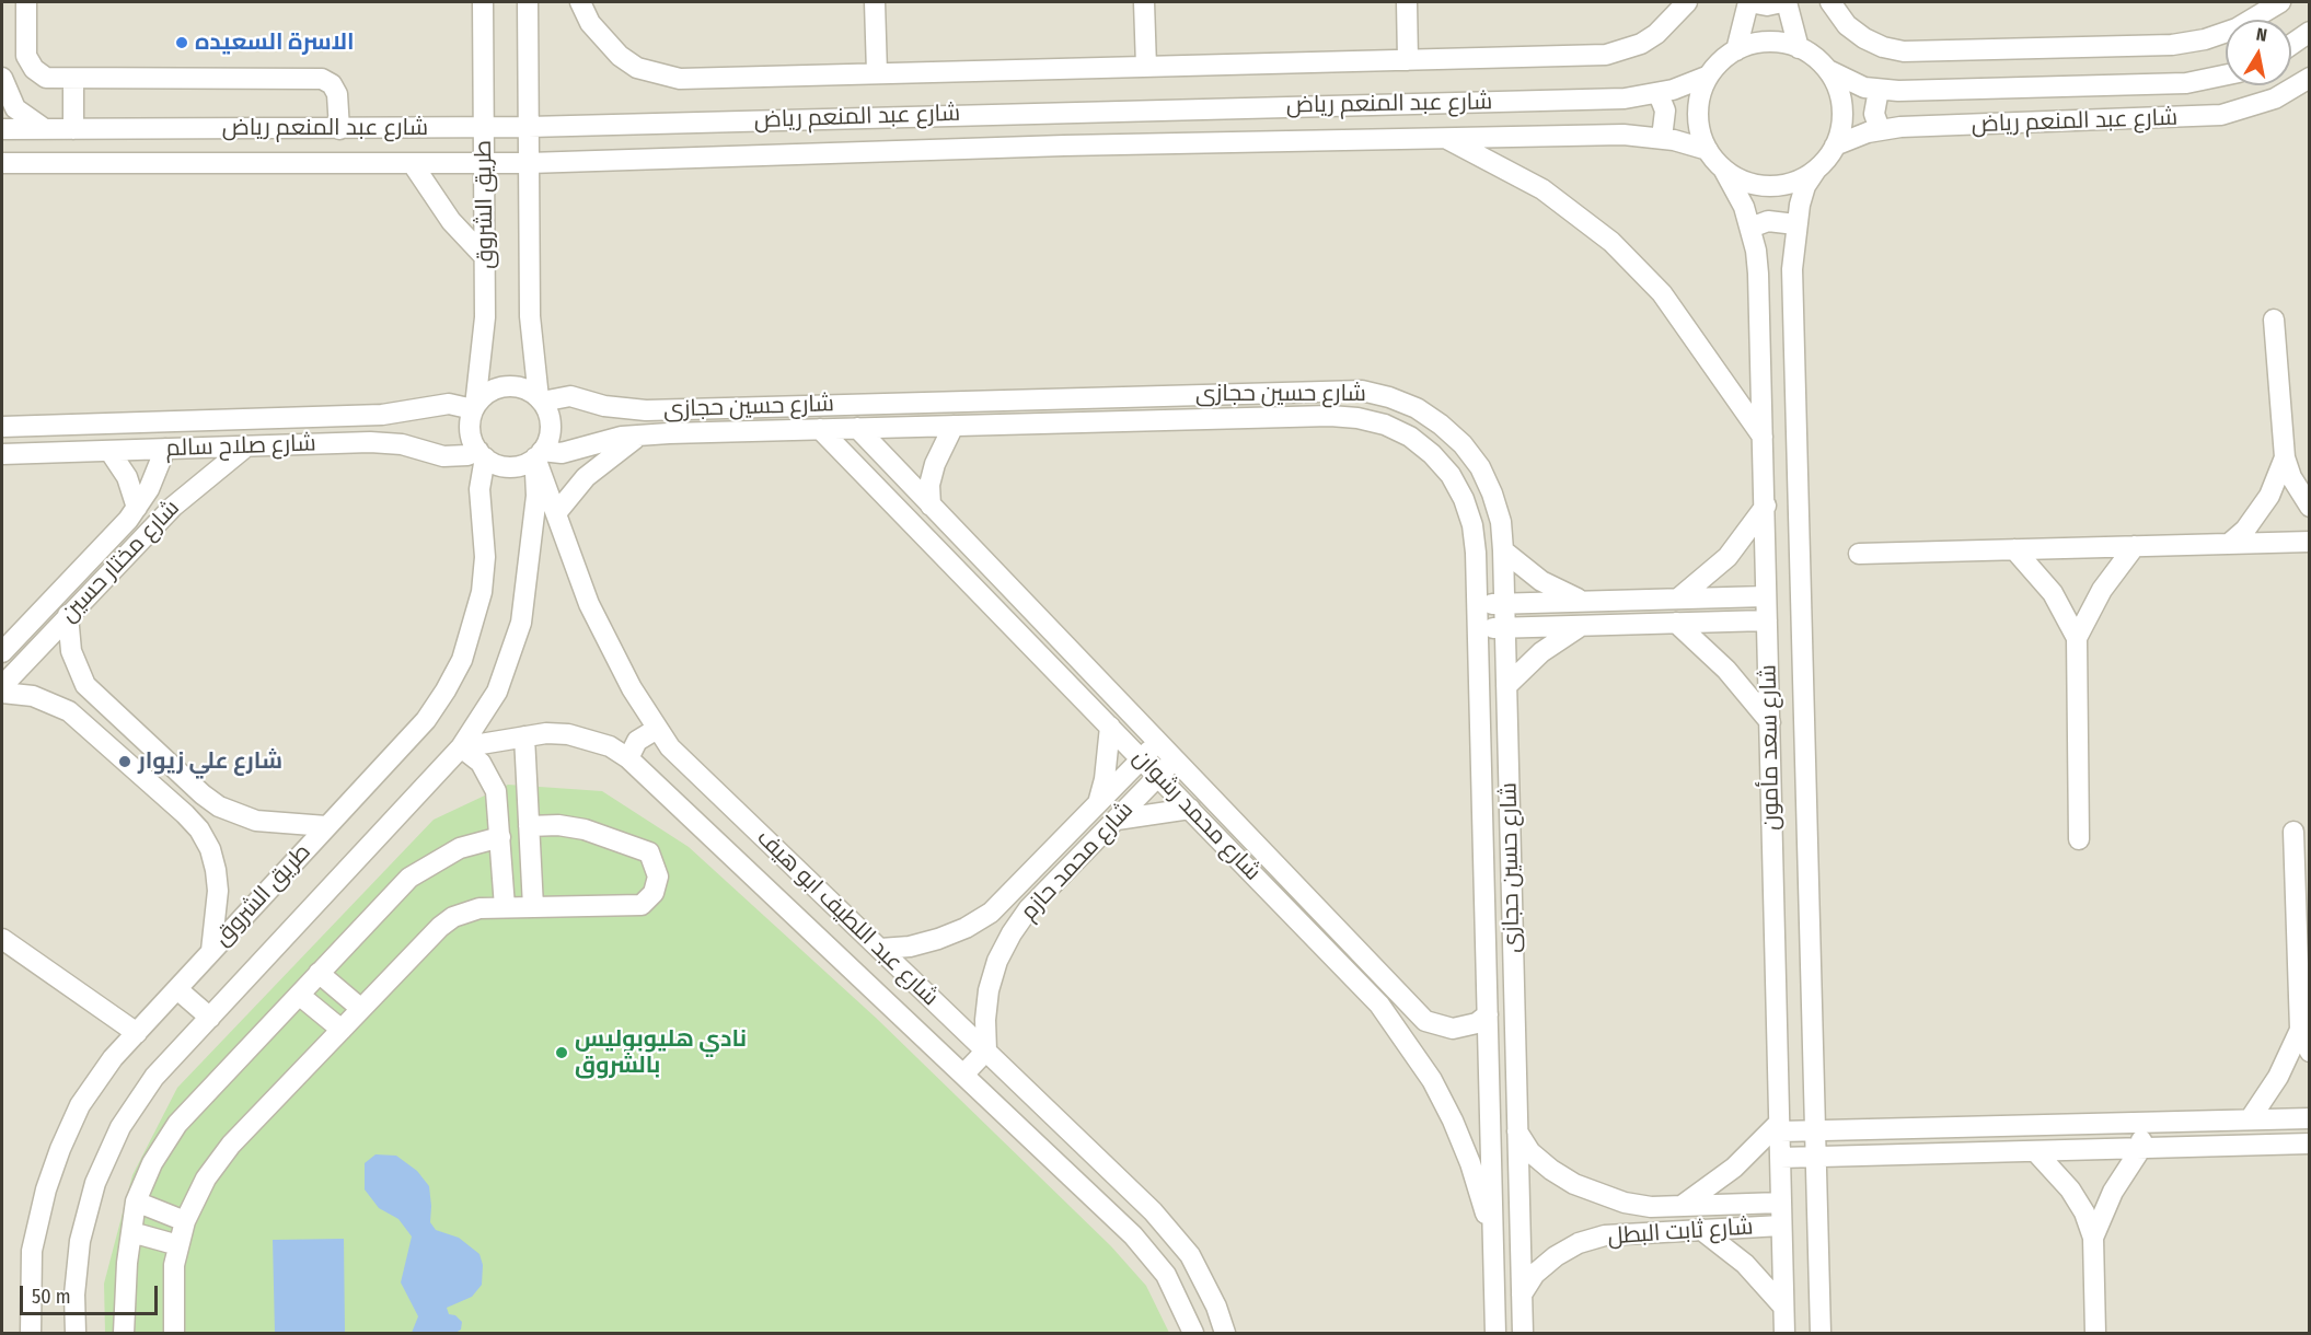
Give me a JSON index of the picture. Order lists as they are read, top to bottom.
{
  "streets": {
    "street": [
      "شارع عبد المنعم رياض",
      "طريق الشروق",
      "شارع حسين حجازى",
      "شارع صلاح سالم",
      "شارع مختار حسين",
      "شارع سعد مأمون",
      "شارع محمد رشوان",
      "شارع محمد حازم",
      "شارع عبد اللطيف ابو هيف",
      "شارع ثابت البطل"
    ]
  },
  "crossings": [
    ["شارع عبد المنعم رياض", "طريق الشروق"],
    ["شارع عبد المنعم رياض", "شارع سعد مأمون"],
    ["طريق الشروق", "شارع حسين حجازى"],
    ["طريق الشروق", "شارع صلاح سالم"],
    ["طريق الشروق", "شارع عبد اللطيف ابو هيف"],
    ["شارع حسين حجازى", "شارع صلاح سالم"],
    ["شارع حسين حجازى", "شارع محمد رشوان"],
    ["شارع حسين حجازى", "شارع عبد اللطيف ابو هيف"],
    ["شارع حسين حجازى", "شارع ثابت البطل"],
    ["شارع صلاح سالم", "شارع مختار حسين"],
    ["شارع صلاح سالم", "شارع عبد اللطيف ابو هيف"],
    ["شارع سعد مأمون", "شارع ثابت البطل"],
    ["شارع محمد رشوان", "شارع محمد حازم"],
    ["شارع محمد حازم", "شارع عبد اللطيف ابو هيف"]
  ],
  "places": ["الاسرة السعيده", "شارع علي زيوار", "نادي هليوبوليس بالشروق"],
  "scale_bar": "50 m",
  "north": "top"
}
